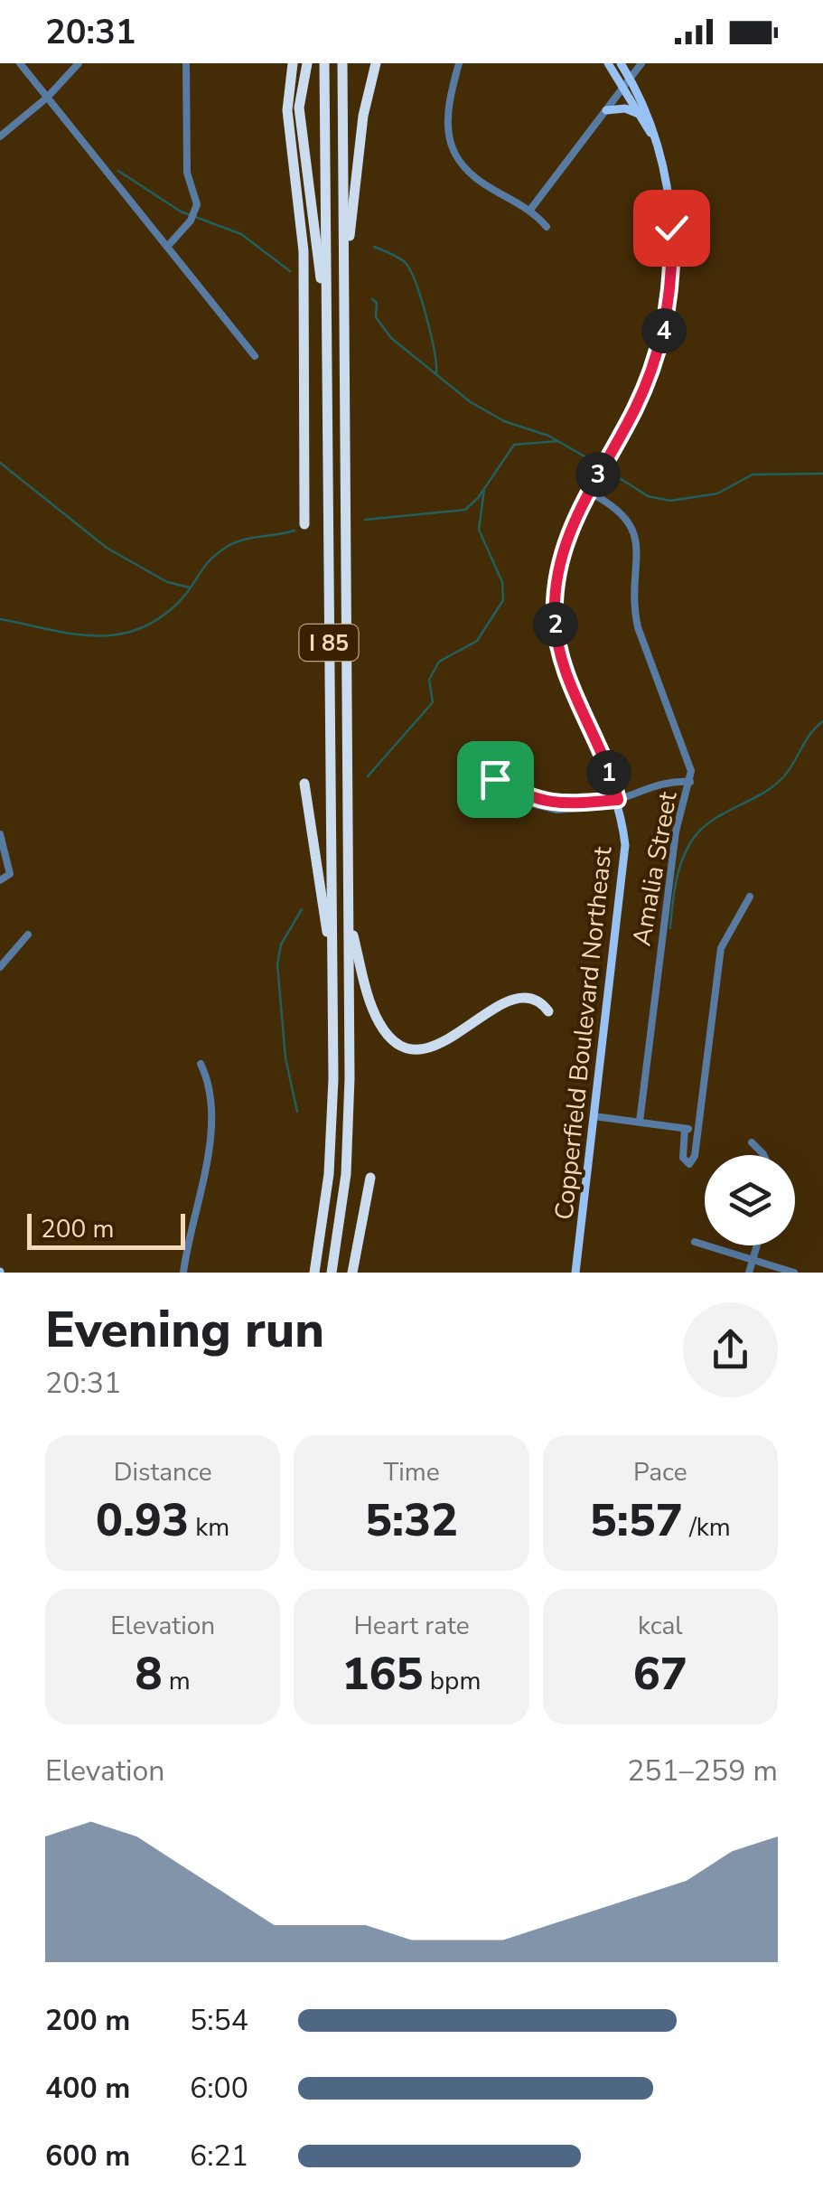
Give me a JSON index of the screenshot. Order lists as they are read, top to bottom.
{
  "streets": {
    "highway": ["I 85"],
    "main road": ["Copperfield Boulevard Northeast"],
    "street": ["Amalia Street"]
  },
  "crossings": [
    ["Amalia Street", "Copperfield Boulevard Northeast"]
  ],
  "scale_bar": "200 m",
  "page": {
    "status": "20:31",
    "pins": [
      "4",
      "3",
      "2",
      "1"
    ],
    "scale": "200 m",
    "heading": ["Evening run", "20:31"],
    "stats": [
      ["Distance", "0.93 km"],
      ["Time", "5:32"],
      ["Pace", "5:57 /km"],
      ["Elevation", "8 m"],
      ["Heart rate", "165 bpm"],
      ["kcal", "67"]
    ],
    "chart": ["Elevation", "251–259 m"],
    "list": [
      {
        "name": "200 m",
        "note": "5:54"
      },
      {
        "name": "400 m",
        "note": "6:00"
      },
      {
        "name": "600 m",
        "note": "6:21"
      }
    ]
  }
}
